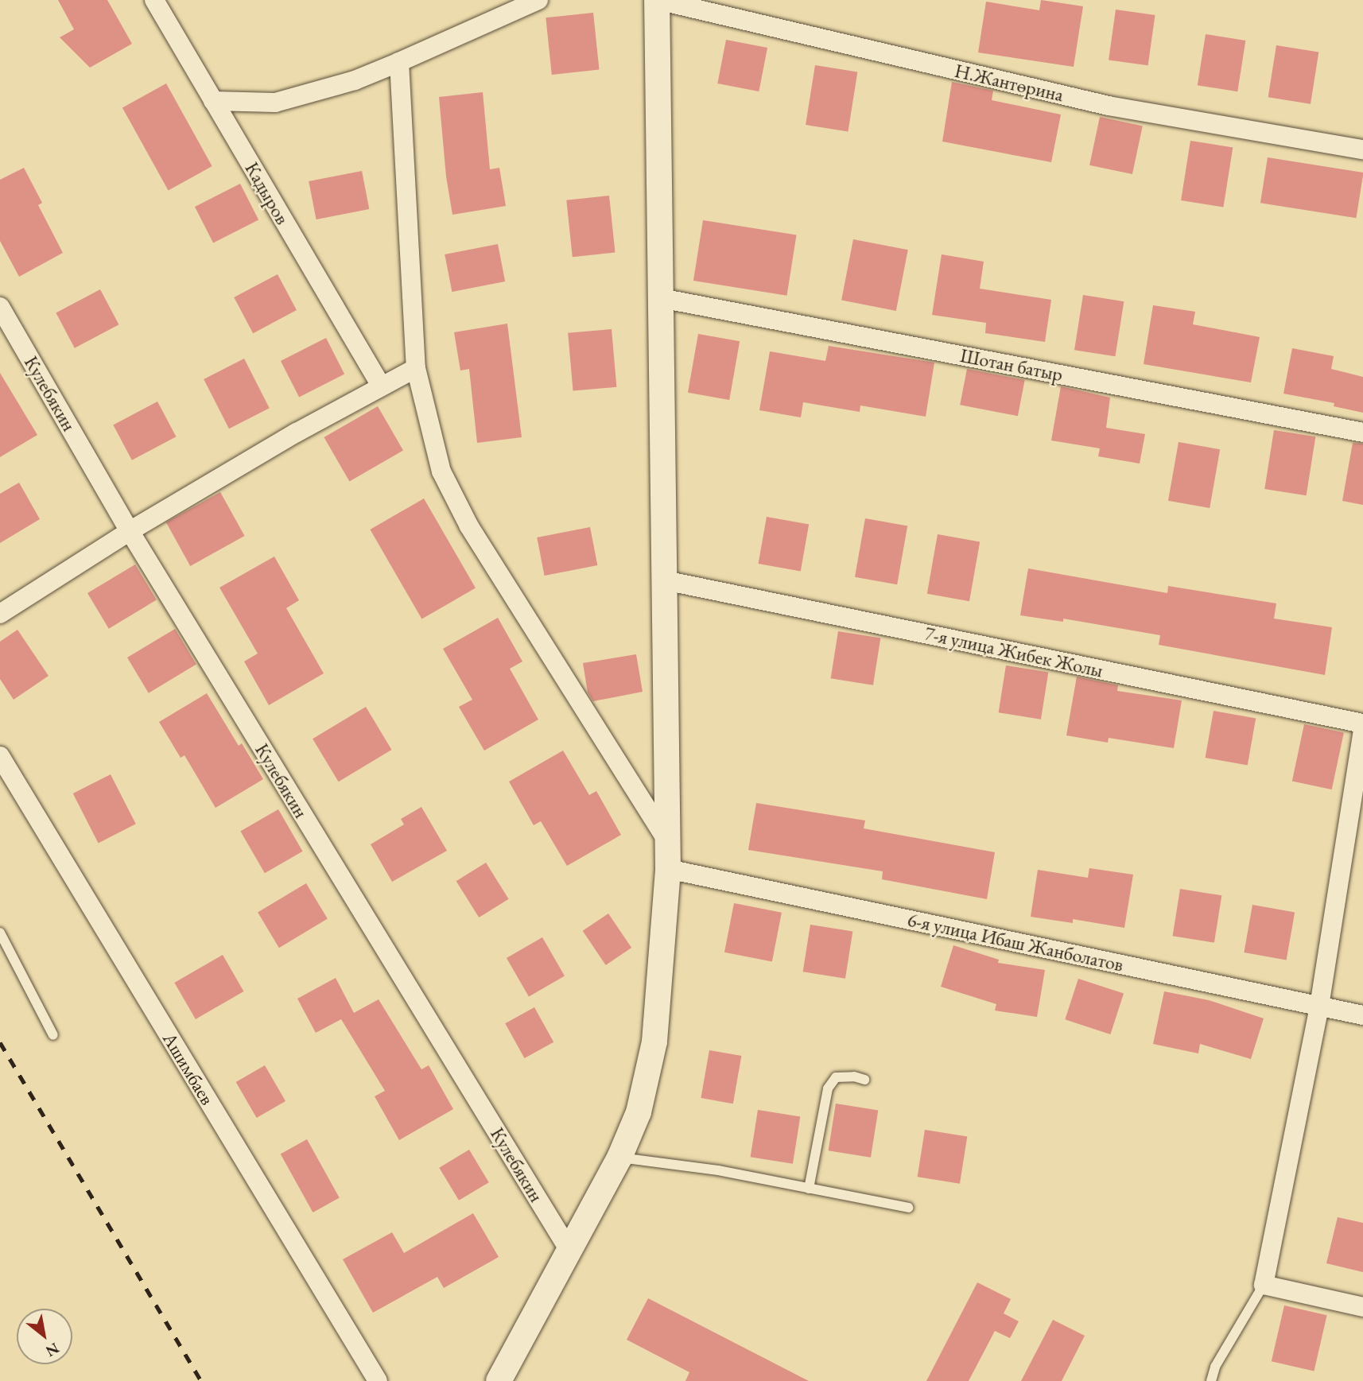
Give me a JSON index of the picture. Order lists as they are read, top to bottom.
{
  "streets": {
    "street": [
      "Н.Жантөрина",
      "Кадыров",
      "Шотан батыр",
      "Кулебякин",
      "7-я улица Жибек Жолы",
      "6-я улица Ибаш Жанболатов",
      "Ашимбаев"
    ]
  },
  "north": "bottom right"
}
